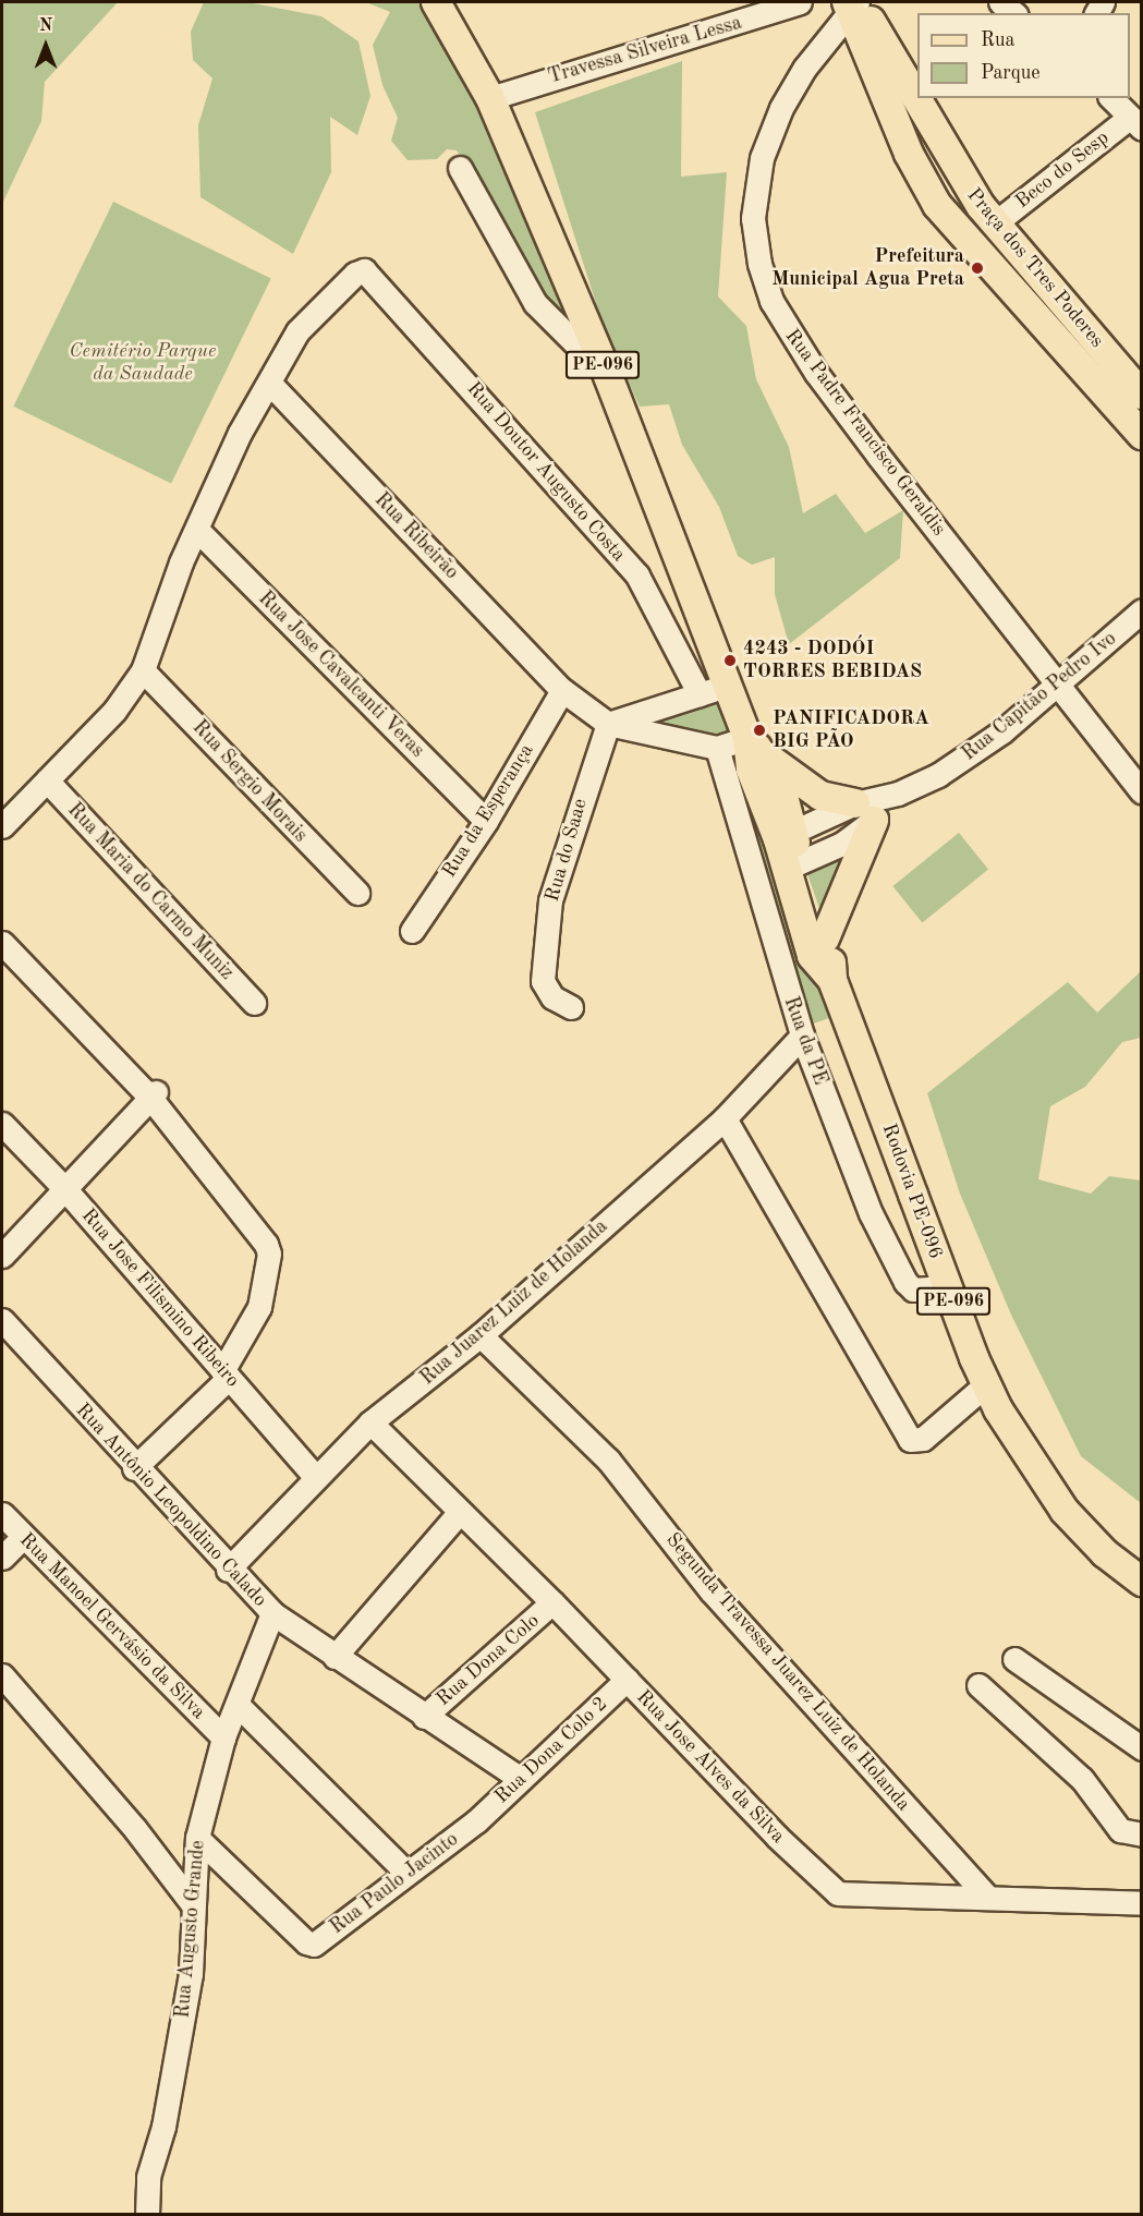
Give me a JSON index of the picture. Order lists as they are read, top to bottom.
{
  "streets": {
    "main road": ["Praça dos Tres Poderes", "PE-096", "Rodovia PE-096"],
    "street": [
      "Travessa Silveira Lessa",
      "Beco do Sesp",
      "Rua Padre Francisco Geraldis",
      "Rua Doutor Augusto Costa",
      "Rua Ribeirão",
      "Rua Jose Cavalcanti Veras",
      "Rua Capitão Pedro Ivo",
      "Rua Sergio Morais",
      "Rua da Esperança",
      "Rua do Saae",
      "Rua Maria do Carmo Muniz",
      "Rua da PE",
      "Rua Jose Filismino Ribeiro",
      "Rua Juarez Luiz de Holanda",
      "Rua Antônio Leopoldino Calado",
      "Rua Manoel Gervásio da Silva",
      "Rua Dona Colo",
      "Segunda Travessa Juarez Luiz de Holanda",
      "Rua Dona Colo 2",
      "Rua Jose Alves da Silva",
      "Rua Paulo Jacinto",
      "Rua Augusto Grande"
    ]
  },
  "crossings": [
    ["Travessa Silveira Lessa", "PE-096"],
    ["Beco do Sesp", "Praça dos Tres Poderes"],
    ["Praça dos Tres Poderes", "Rua Padre Francisco Geraldis"],
    ["PE-096", "Rua Doutor Augusto Costa"],
    ["PE-096", "Rua Capitão Pedro Ivo"],
    ["PE-096", "Rodovia PE-096"],
    ["Rua Padre Francisco Geraldis", "Rua Capitão Pedro Ivo"],
    ["Rua Doutor Augusto Costa", "Rua Ribeirão"],
    ["Rua Ribeirão", "Rua da Esperança"],
    ["Rua Ribeirão", "Rua do Saae"],
    ["Rua Jose Cavalcanti Veras", "Rua da Esperança"],
    ["Rua da PE", "Rodovia PE-096"],
    ["Rua da PE", "Rua Juarez Luiz de Holanda"],
    ["Rua Jose Filismino Ribeiro", "Rua Juarez Luiz de Holanda"],
    ["Rua Juarez Luiz de Holanda", "Rua Antônio Leopoldino Calado"],
    ["Rua Juarez Luiz de Holanda", "Segunda Travessa Juarez Luiz de Holanda"],
    ["Rua Juarez Luiz de Holanda", "Rua Jose Alves da Silva"],
    ["Rua Antônio Leopoldino Calado", "Rua Dona Colo"],
    ["Rua Antônio Leopoldino Calado", "Rua Dona Colo 2"],
    ["Rua Antônio Leopoldino Calado", "Rua Augusto Grande"],
    ["Rua Manoel Gervásio da Silva", "Rua Augusto Grande"],
    ["Rua Dona Colo", "Rua Jose Alves da Silva"],
    ["Segunda Travessa Juarez Luiz de Holanda", "Rua Jose Alves da Silva"],
    ["Rua Dona Colo 2", "Rua Jose Alves da Silva"],
    ["Rua Dona Colo 2", "Rua Paulo Jacinto"],
    ["Rua Paulo Jacinto", "Rua Augusto Grande"]
  ],
  "parks": ["Cemitério Parque da Saudade"],
  "places": ["Prefeitura Municipal Agua Preta", "4243 - DODÓI TORRES BEBIDAS", "PANIFICADORA BIG PÃO"],
  "legend": ["Rua", "Parque"],
  "north": "top"
}
